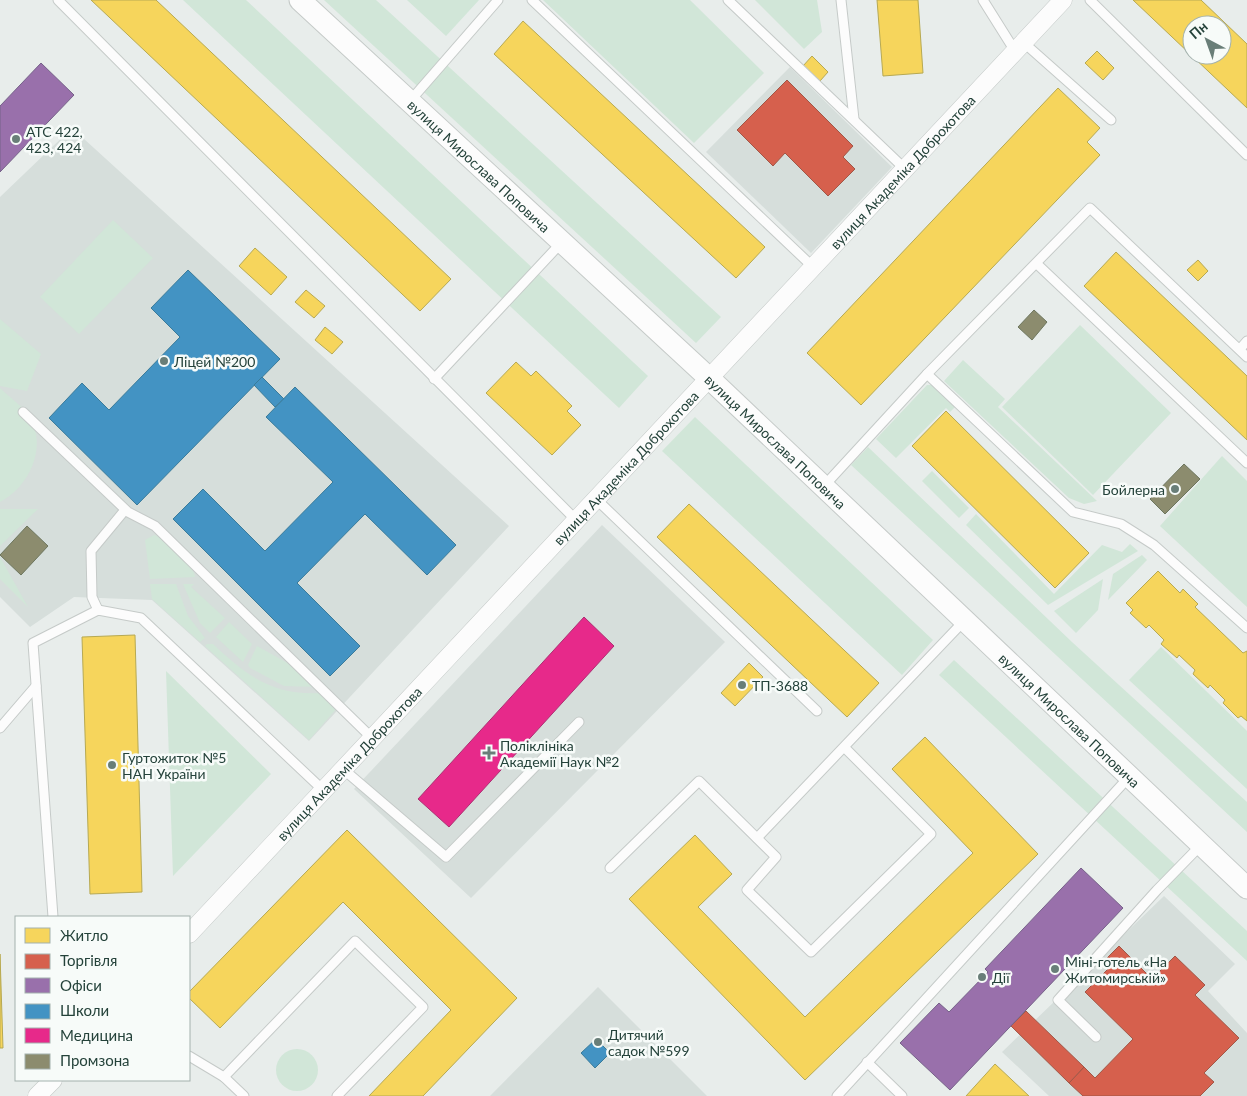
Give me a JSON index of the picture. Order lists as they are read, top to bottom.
{
  "streets": {
    "street": ["вулиця Мирослава Поповича", "вулиця Академіка Доброхотова"]
  },
  "crossings": [
    ["вулиця Мирослава Поповича", "вулиця Академіка Доброхотова"]
  ],
  "places": {
    "other": [
      "АТС 422, 423, 424",
      "Ліцей №200",
      "Бойлерна",
      "ТП-3688",
      "Гуртожиток №5 НАН України",
      "Міні-готель «На Житомирській»",
      "Дії",
      "Дитячий садок №599"
    ],
    "health": ["Поліклініка Академії Наук №2"]
  },
  "legend": [
    "Житло",
    "Торгівля",
    "Офіси",
    "Школи",
    "Медицина",
    "Промзона"
  ],
  "north": "top left"
}
